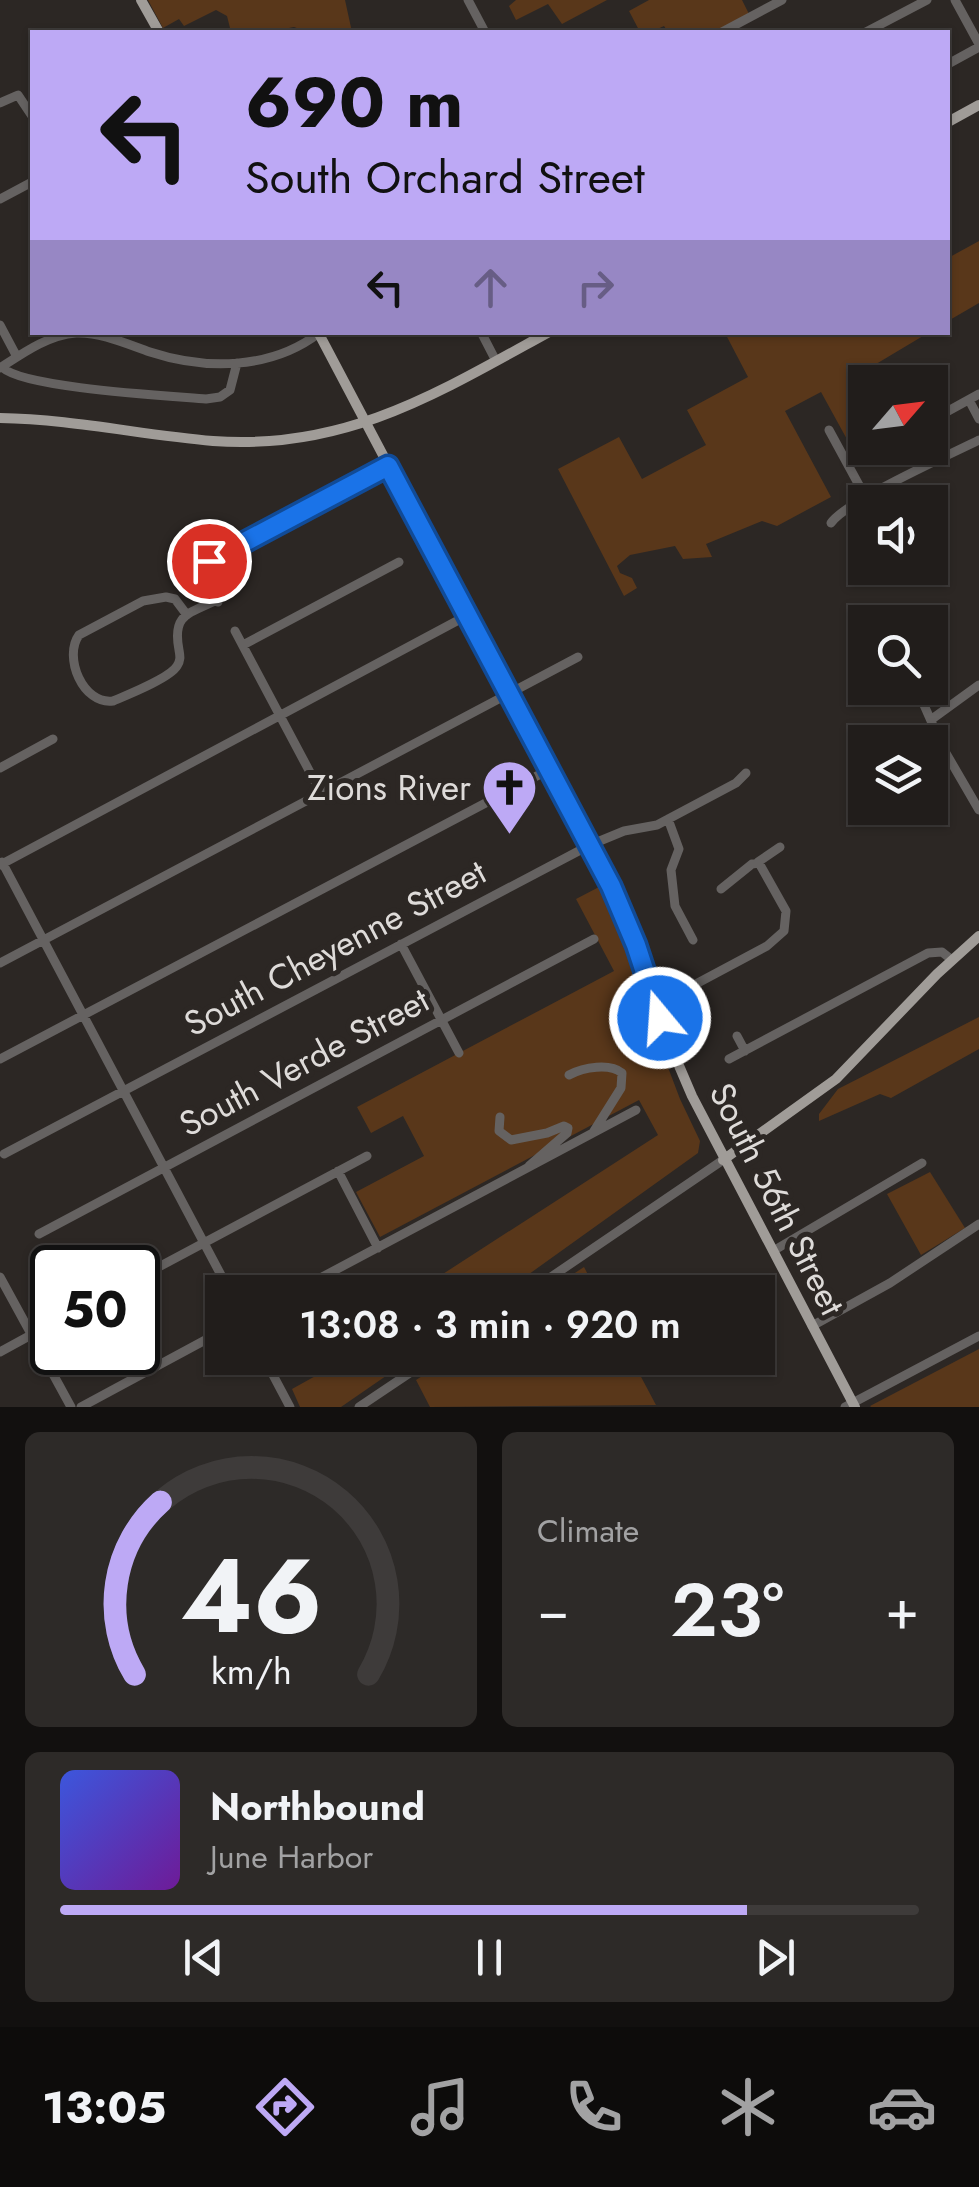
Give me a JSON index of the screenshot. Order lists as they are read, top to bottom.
{
  "streets": {
    "main road": ["South 56th Street"],
    "street": ["South Cheyenne Street", "South Verde Street"]
  },
  "crossings": [
    ["South Cheyenne Street", "South 56th Street"]
  ],
  "places": {
    "church": ["Zions River"]
  },
  "north": "top right",
  "page": {
    "turn": ["690 m", "South Orchard Street"],
    "limit": "50",
    "trip": "13:08 · 3 min · 920 m",
    "tile": "Climate",
    "heat": ["−", "23°", "+"],
    "song": ["Northbound", "June Harbor"],
    "tabs": "13:05",
    "gauge": ["46", "km/h"]
  }
}
